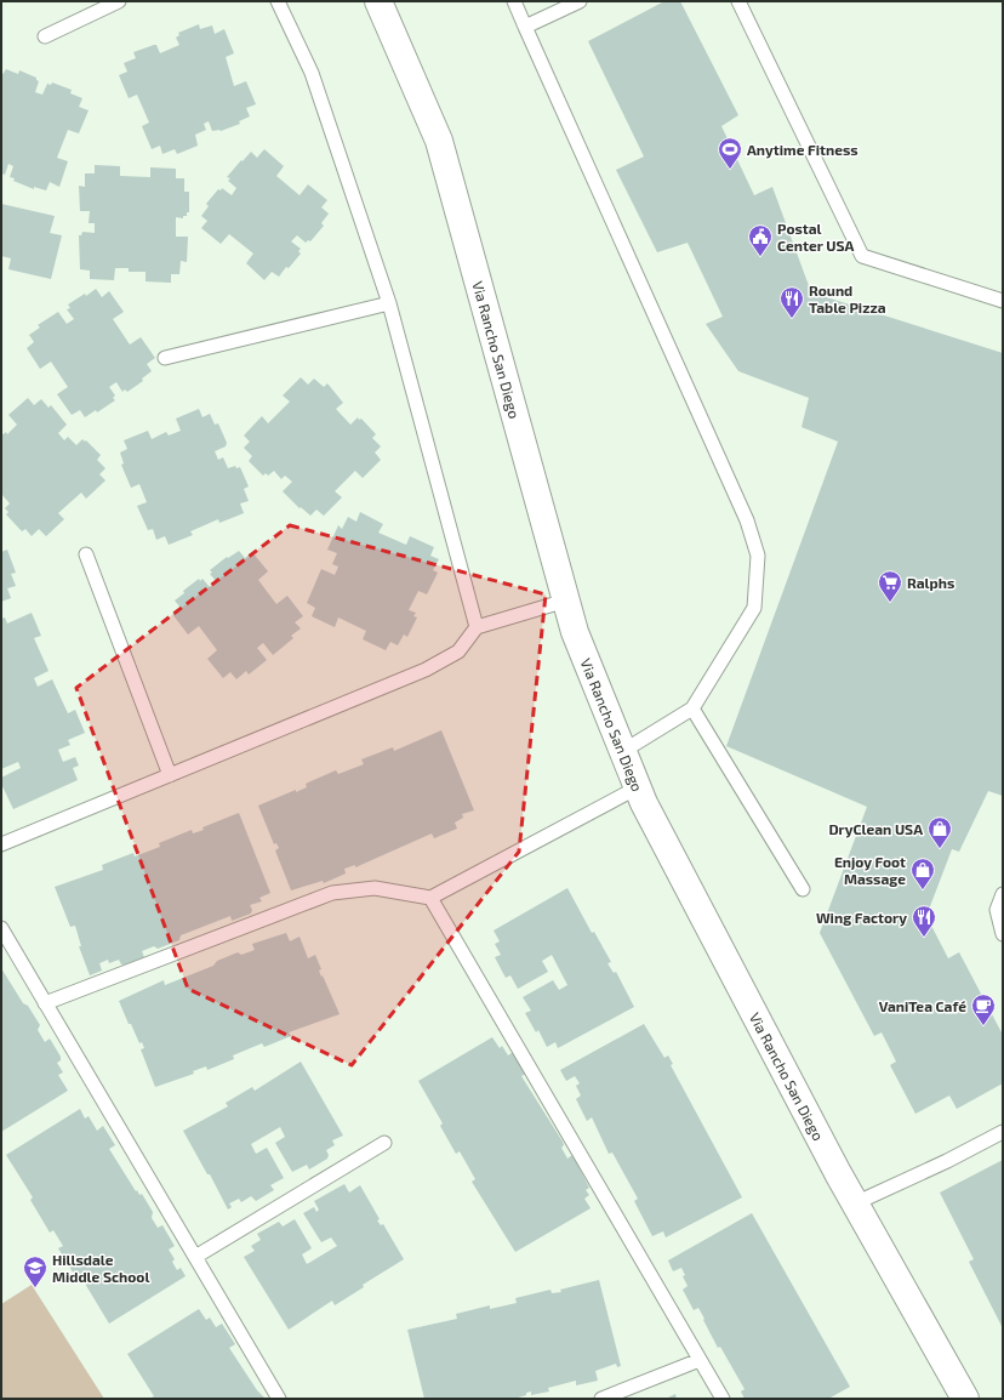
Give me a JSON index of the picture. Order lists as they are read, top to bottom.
{
  "streets": {
    "street": ["Via Rancho San Diego"]
  },
  "places": {
    "sports": ["Anytime Fitness"],
    "public building": ["Postal Center USA"],
    "restaurant": ["Round Table Pizza", "Wing Factory"],
    "supermarket": ["Ralphs"],
    "shop": ["DryClean USA", "Enjoy Foot Massage"],
    "cafe": ["VaniTea Café"],
    "school or university": ["Hillsdale Middle School"]
  }
}
